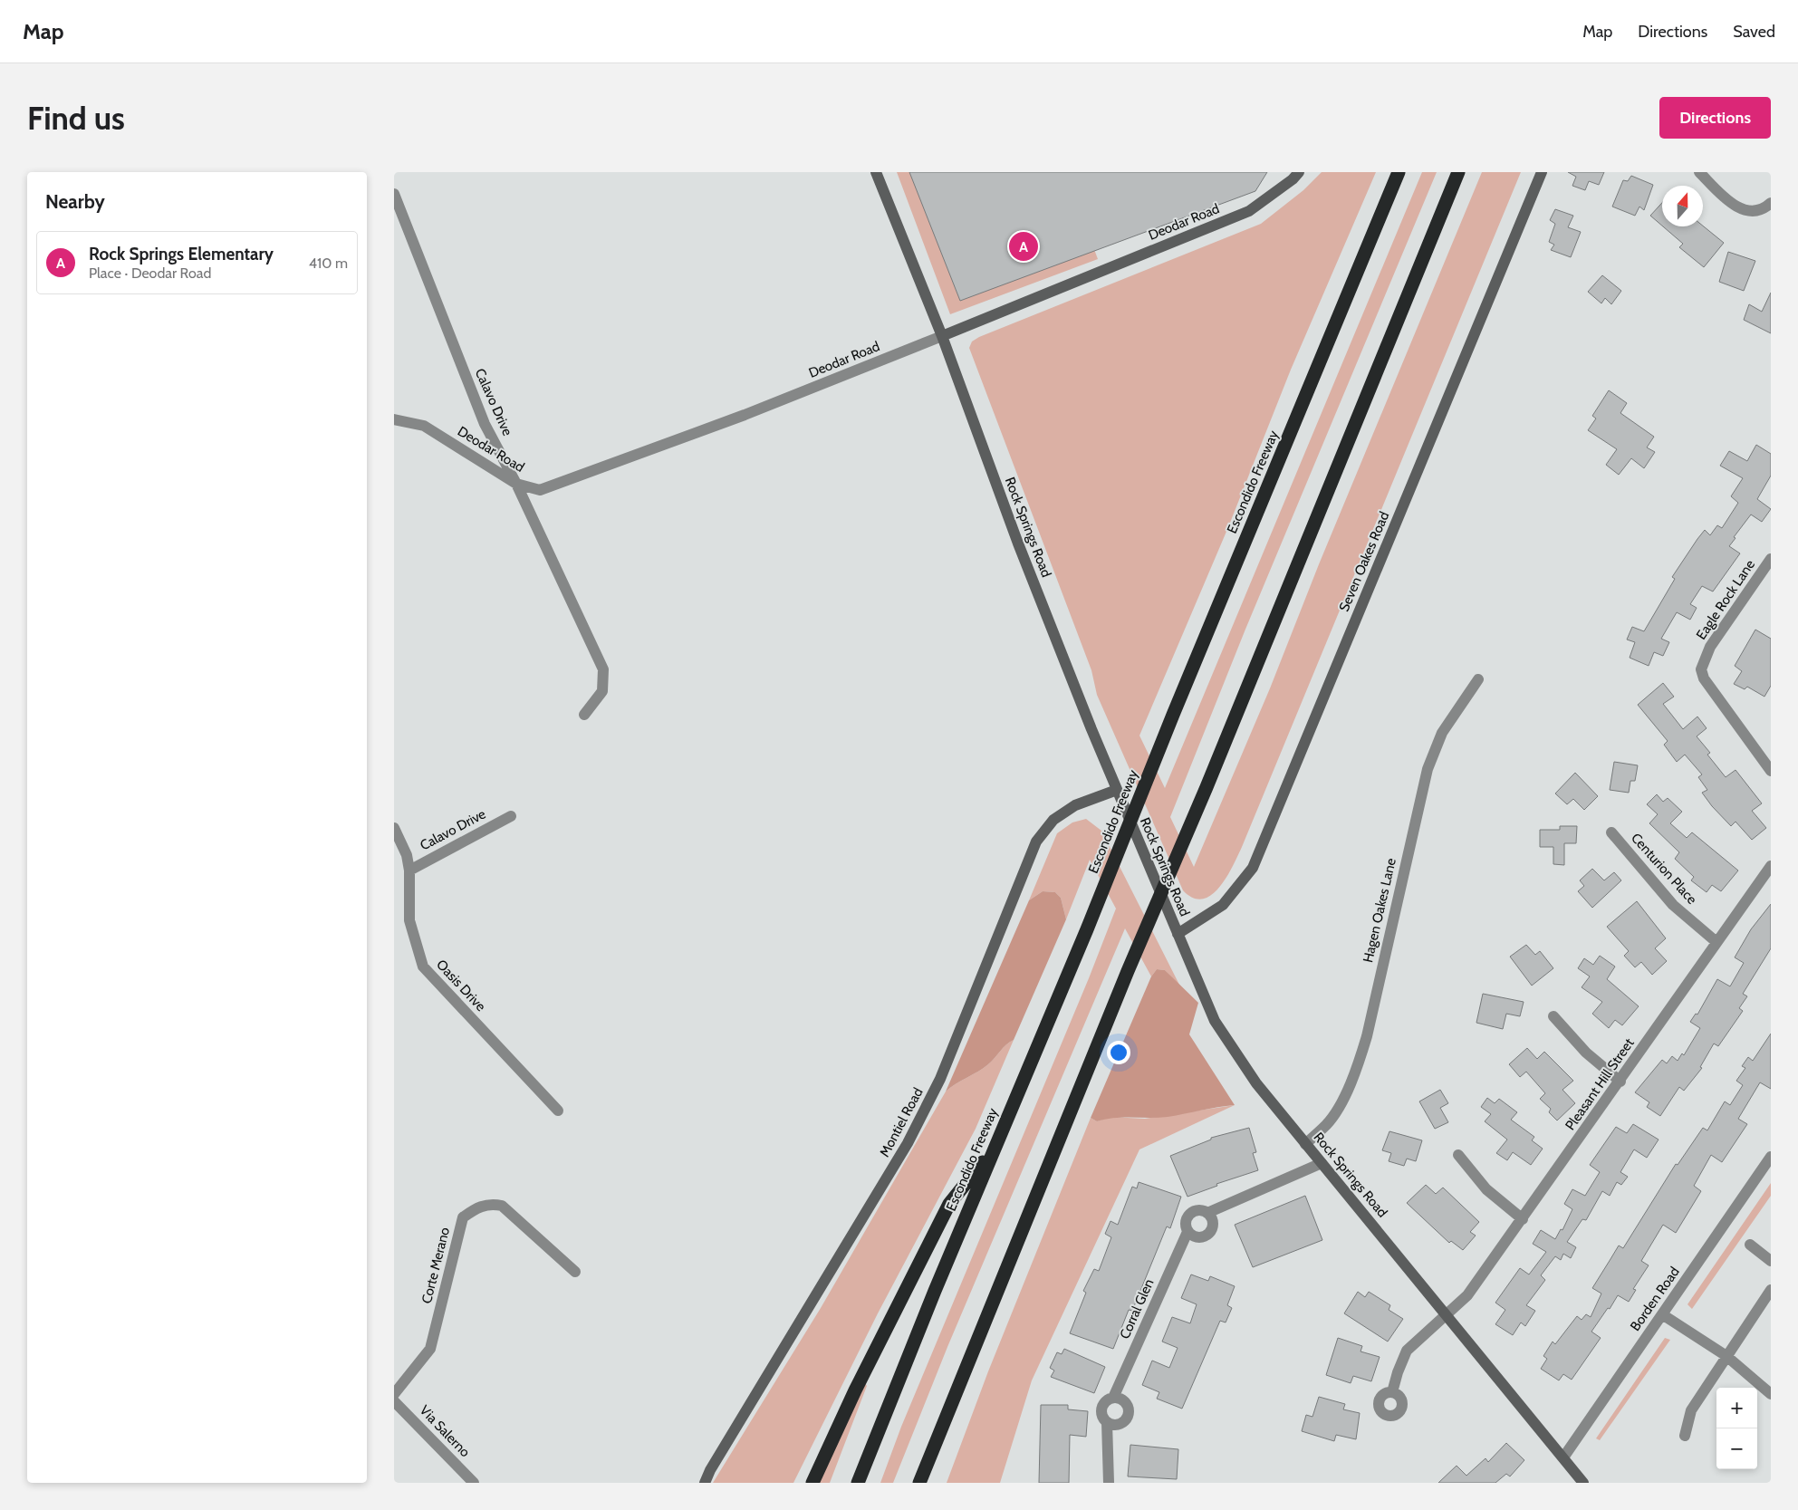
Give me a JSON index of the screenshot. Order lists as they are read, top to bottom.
{
  "streets": {
    "highway": ["Escondido Freeway"],
    "street": [
      "Deodar Road",
      "Calavo Drive",
      "Rock Springs Road",
      "Seven Oakes Road",
      "Eagle Rock Lane",
      "Centurion Place",
      "Hagen Oakes Lane",
      "Oasis Drive",
      "Pleasant Hill Street",
      "Montiel Road",
      "Corte Merano",
      "Borden Road",
      "Corral Glen",
      "Via Salerno"
    ]
  },
  "crossings": [
    ["Deodar Road", "Calavo Drive"],
    ["Deodar Road", "Rock Springs Road"],
    ["Calavo Drive", "Oasis Drive"],
    ["Rock Springs Road", "Seven Oakes Road"],
    ["Rock Springs Road", "Hagen Oakes Lane"],
    ["Rock Springs Road", "Pleasant Hill Street"],
    ["Rock Springs Road", "Montiel Road"],
    ["Rock Springs Road", "Borden Road"],
    ["Rock Springs Road", "Corral Glen"],
    ["Centurion Place", "Pleasant Hill Street"]
  ],
  "north": "top",
  "page": {
    "header": "Map",
    "nav": ["Map", "Directions", "Saved"],
    "buttons": "Directions",
    "title": "Find us",
    "heading": "Nearby",
    "pins": "A",
    "list": [
      {
        "mark": "A",
        "name": "Rock Springs Elementary",
        "note": "Place · Deodar Road",
        "value": "410 m"
      }
    ],
    "map_buttons": ["+", "−"]
  }
}
